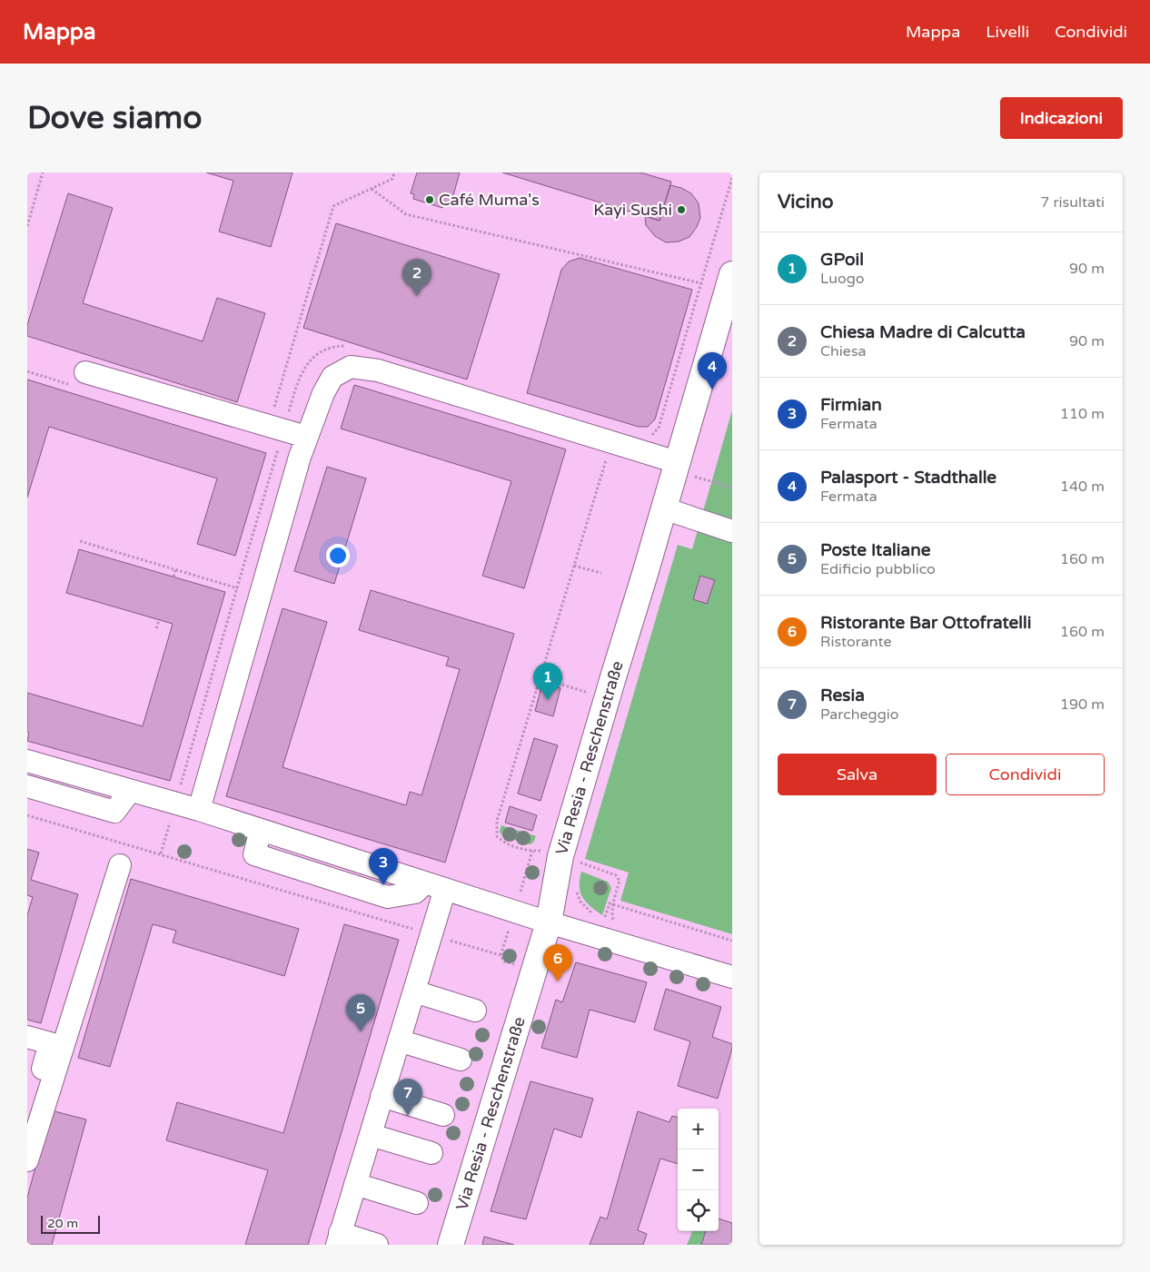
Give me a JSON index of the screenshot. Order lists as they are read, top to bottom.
{
  "streets": {
    "main road": ["Via Resia - Reschenstraße"]
  },
  "places": ["Café Muma's", "Kayi Sushi"],
  "scale_bar": "20 m",
  "page": {
    "header": "Mappa",
    "nav": ["Mappa", "Livelli", "Condividi"],
    "buttons": [
      "Indicazioni",
      ["Salva", "Condividi"]
    ],
    "title": "Dove siamo",
    "heading": ["Vicino", "7 risultati"],
    "list": [
      {
        "mark": "1",
        "name": "GPoil",
        "note": "Luogo",
        "value": "90 m"
      },
      {
        "mark": "2",
        "name": "Chiesa Madre di Calcutta",
        "note": "Chiesa",
        "value": "90 m"
      },
      {
        "mark": "3",
        "name": "Firmian",
        "note": "Fermata",
        "value": "110 m"
      },
      {
        "mark": "4",
        "name": "Palasport - Stadthalle",
        "note": "Fermata",
        "value": "140 m"
      },
      {
        "mark": "5",
        "name": "Poste Italiane",
        "note": "Edificio pubblico",
        "value": "160 m"
      },
      {
        "mark": "6",
        "name": "Ristorante Bar Ottofratelli",
        "note": "Ristorante",
        "value": "160 m"
      },
      {
        "mark": "7",
        "name": "Resia",
        "note": "Parcheggio",
        "value": "190 m"
      }
    ],
    "pins": [
      "2",
      "4",
      "1",
      "3",
      "6",
      "5",
      "7"
    ],
    "map_buttons": ["+", "−"],
    "scale": "20 m"
  }
}
